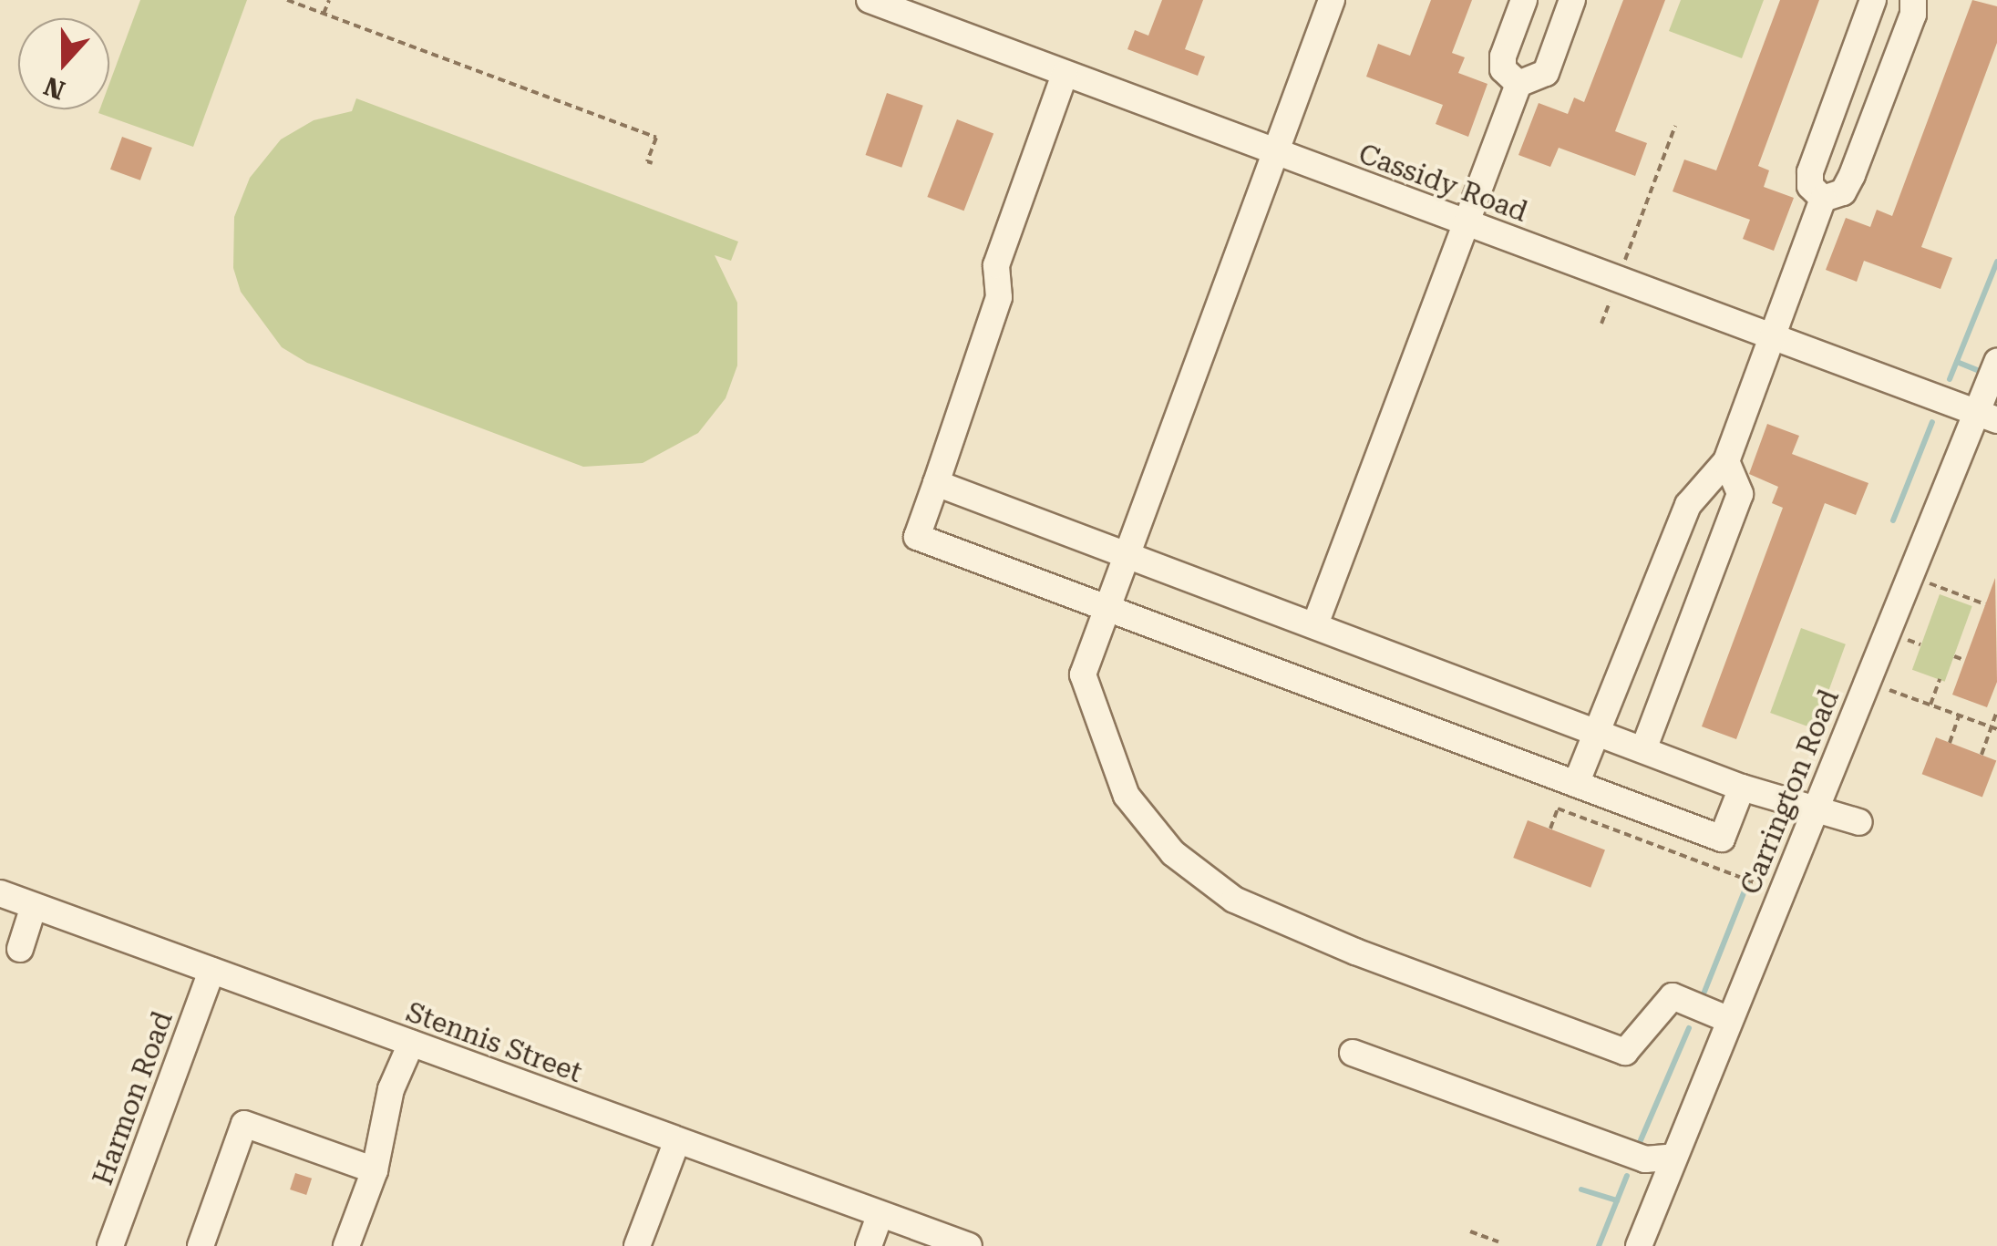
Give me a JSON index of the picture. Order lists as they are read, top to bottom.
{
  "streets": {
    "street": [
      "Cassidy Road",
      "Carrington Road",
      "Stennis Street",
      "Harmon Road"
    ]
  },
  "crossings": [
    ["Cassidy Road", "Carrington Road"],
    ["Stennis Street", "Harmon Road"]
  ],
  "north": "bottom"
}
